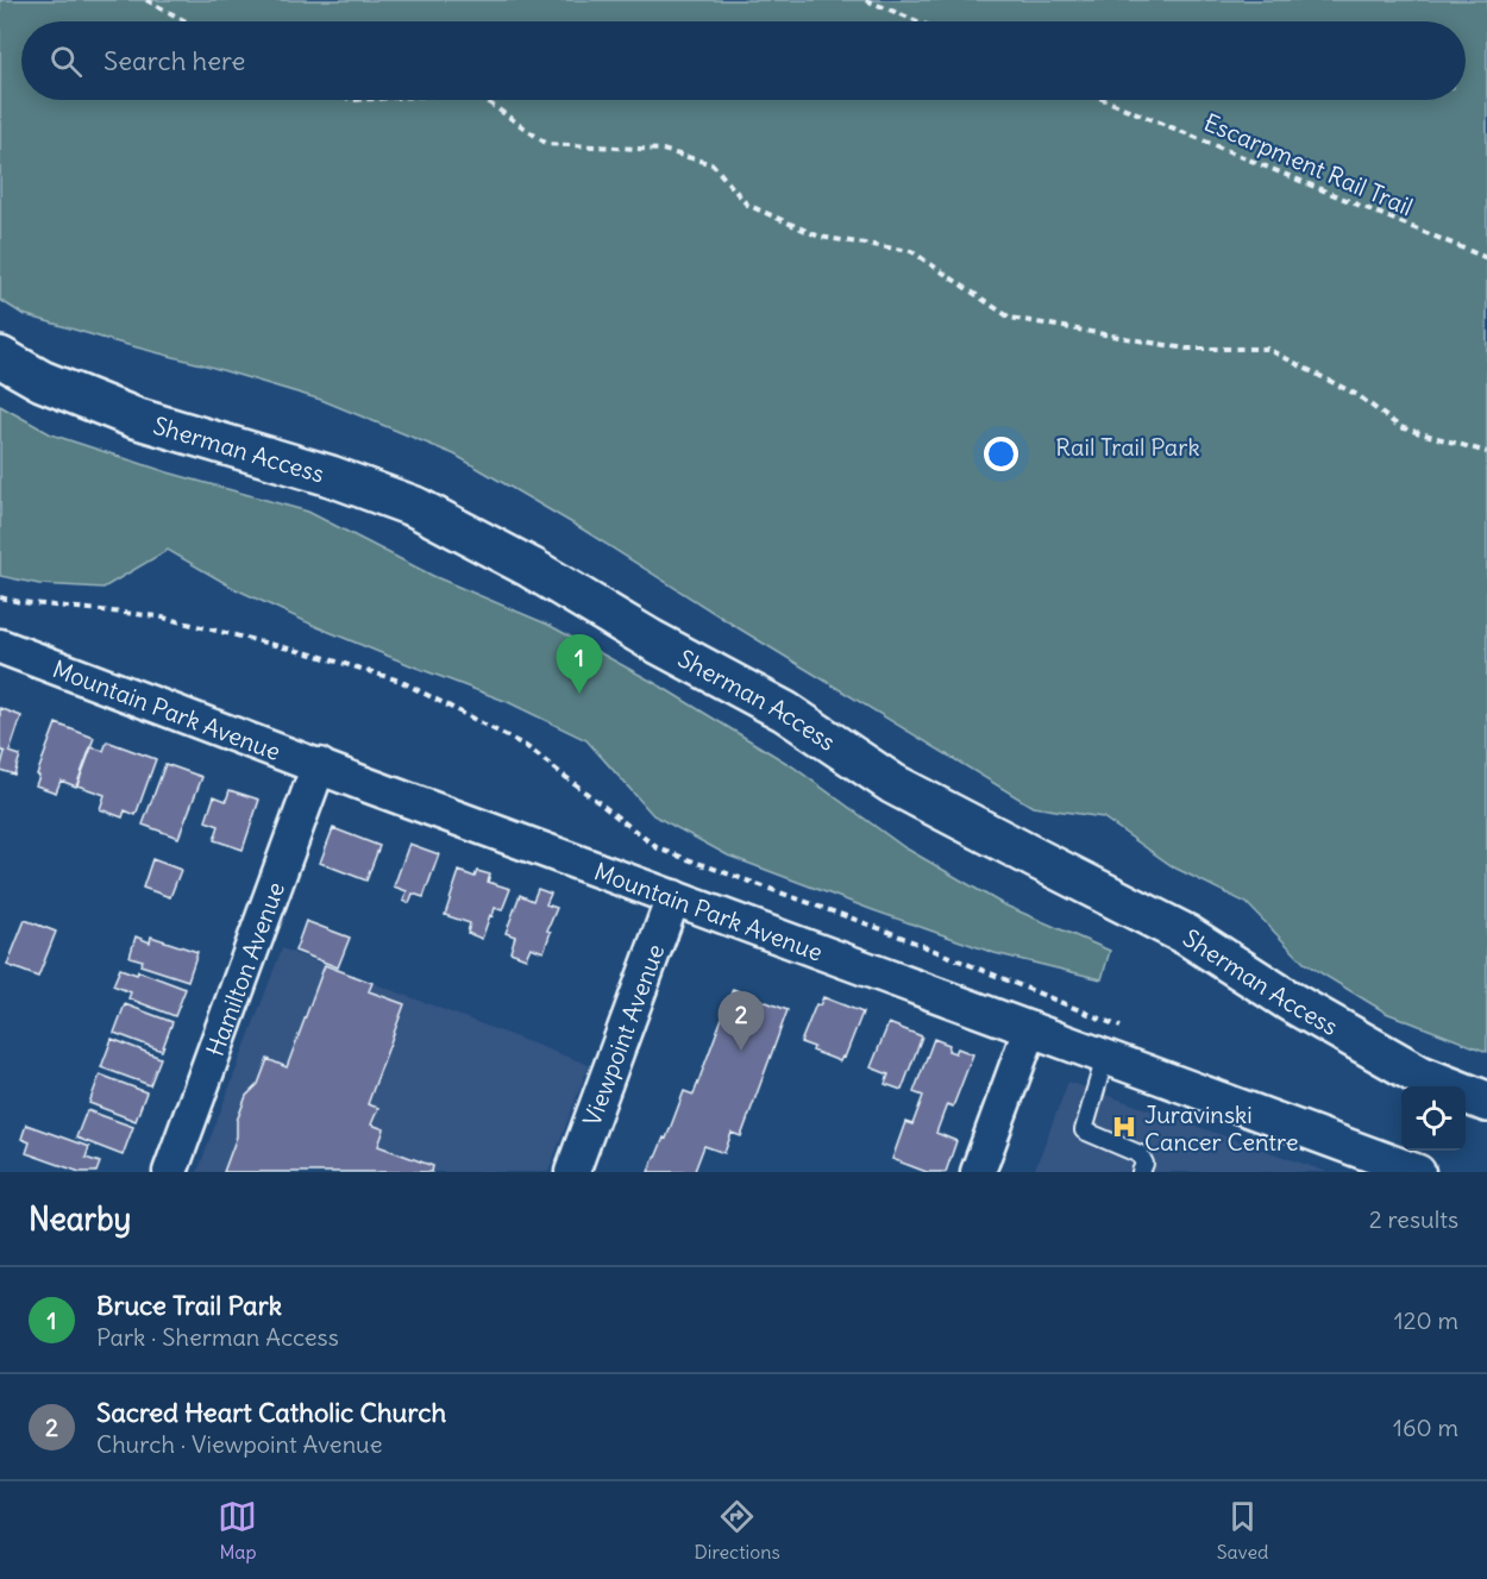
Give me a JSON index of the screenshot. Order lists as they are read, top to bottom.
{
  "streets": {
    "main road": ["Sherman Access"],
    "street": ["Mountain Park Avenue", "Hamilton Avenue", "Viewpoint Avenue"],
    "path": ["Escarpment Rail Trail"]
  },
  "crossings": [
    ["Mountain Park Avenue", "Hamilton Avenue"],
    ["Mountain Park Avenue", "Viewpoint Avenue"]
  ],
  "parks": ["Rail Trail Park"],
  "places": {
    "hospital": ["Juravinski Cancer Centre"]
  },
  "page": {
    "search": "Search here",
    "pins": ["1", "2"],
    "heading": ["Nearby", "2 results"],
    "list": [
      {
        "mark": "1",
        "name": "Bruce Trail Park",
        "note": "Park · Sherman Access",
        "value": "120 m"
      },
      {
        "mark": "2",
        "name": "Sacred Heart Catholic Church",
        "note": "Church · Viewpoint Avenue",
        "value": "160 m"
      }
    ],
    "nav": ["Map", "Directions", "Saved"]
  }
}
